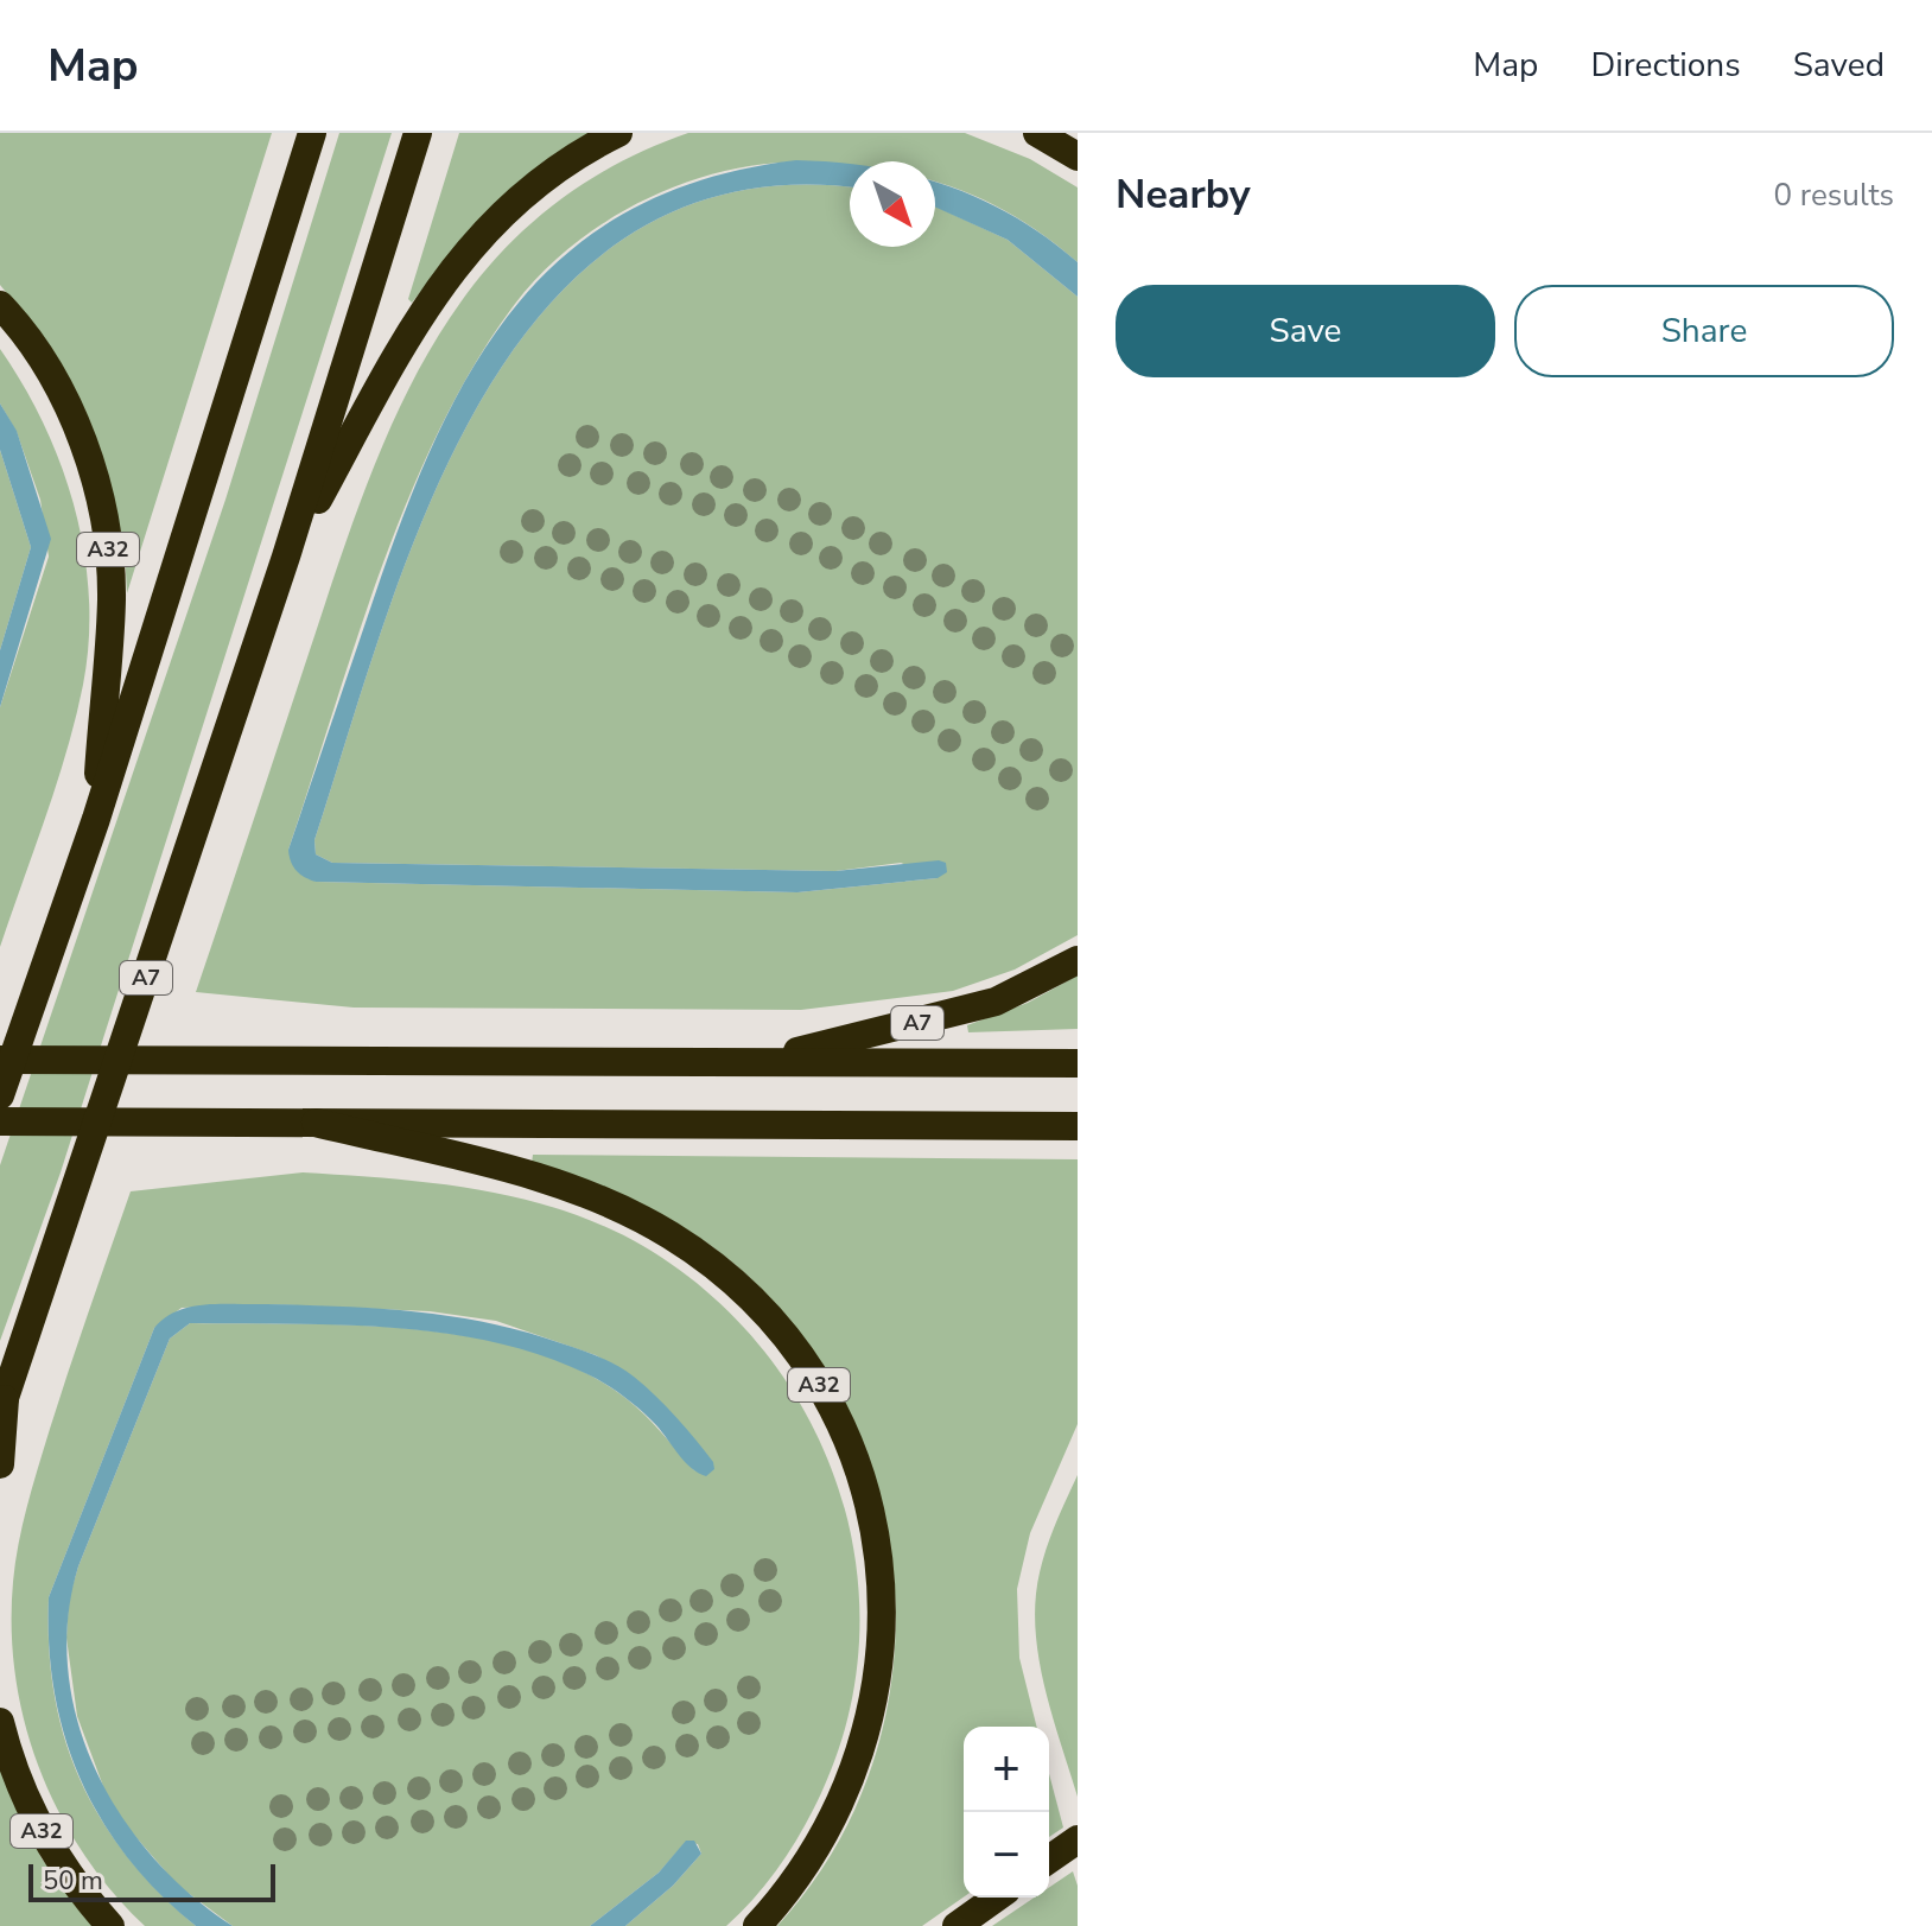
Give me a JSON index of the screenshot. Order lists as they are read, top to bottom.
{
  "streets": {
    "highway": ["A32", "A7"]
  },
  "scale_bar": "50 m",
  "north": "bottom right",
  "page": {
    "header": "Map",
    "nav": ["Map", "Directions", "Saved"],
    "heading": ["Nearby", "0 results"],
    "buttons": ["Save", "Share"],
    "map_buttons": ["+", "−"],
    "scale": "50 m"
  }
}
